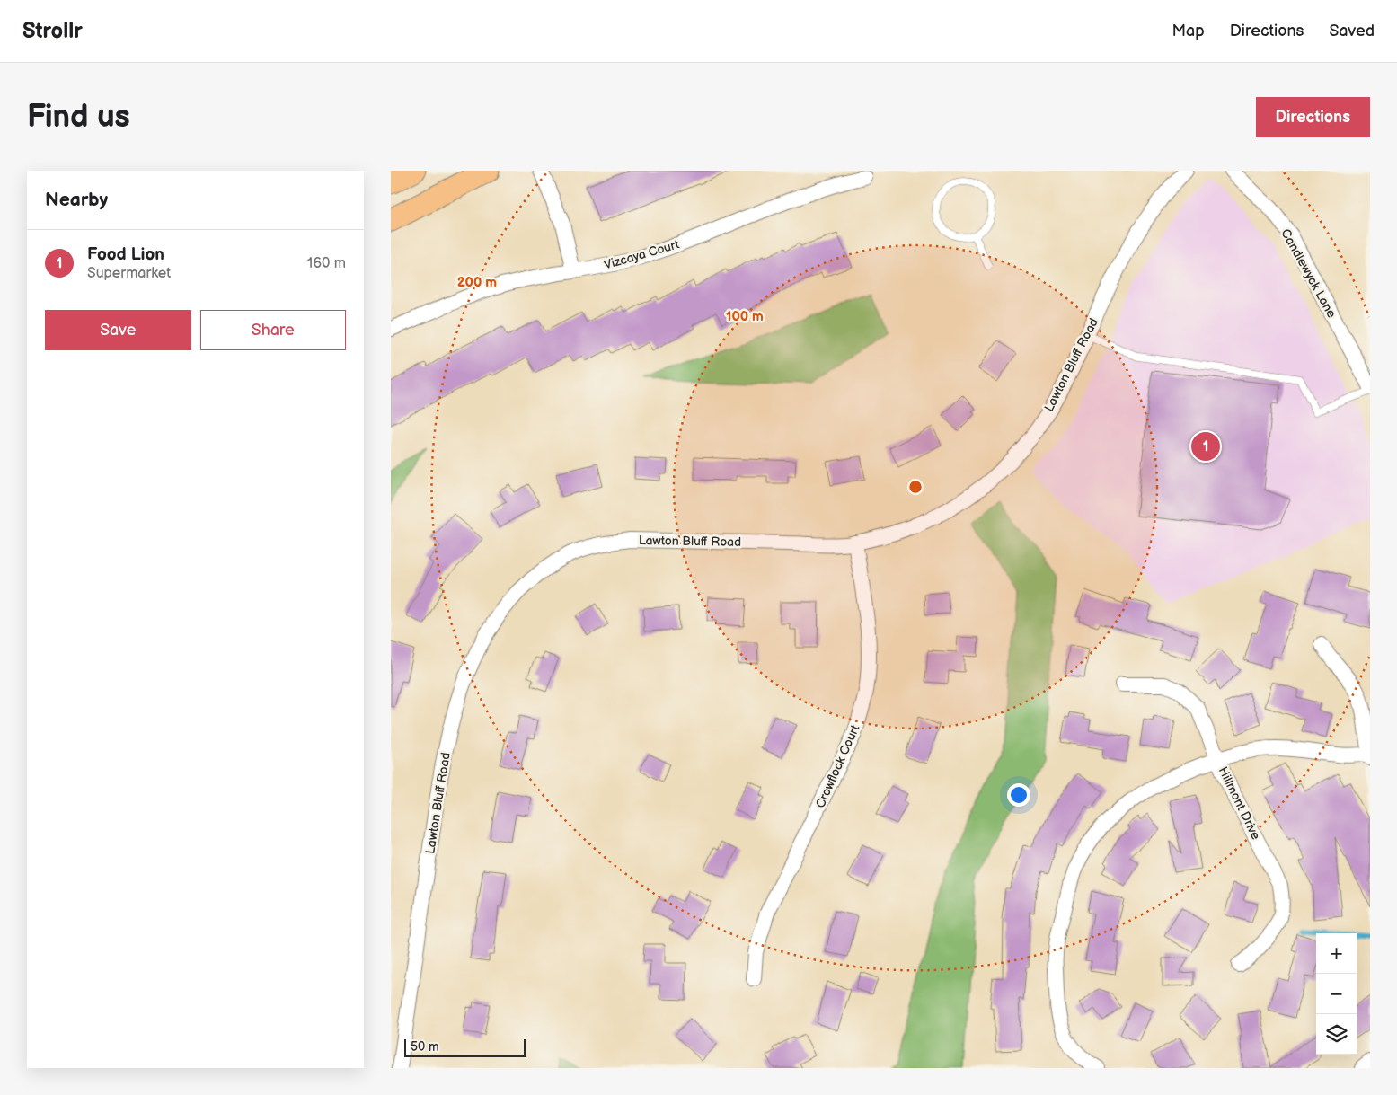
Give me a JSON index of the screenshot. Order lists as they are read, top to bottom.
{
  "streets": {
    "street": [
      "Vizcaya Court",
      "Candlewyck Lane",
      "Lawton Bluff Road",
      "Crowflock Court",
      "Hillmont Drive"
    ]
  },
  "crossings": [
    ["Lawton Bluff Road", "Crowflock Court"]
  ],
  "scale_bar": "50 m",
  "page": {
    "header": "Strollr",
    "nav": ["Map", "Directions", "Saved"],
    "buttons": [
      "Directions",
      ["Save", "Share"]
    ],
    "title": "Find us",
    "heading": "Nearby",
    "list": [
      {
        "mark": "1",
        "name": "Food Lion",
        "note": "Supermarket",
        "value": "160 m"
      }
    ],
    "pins": "1",
    "map_buttons": ["+", "−"],
    "scale": "50 m"
  },
  "rings": ["200 m", "100 m"]
}
